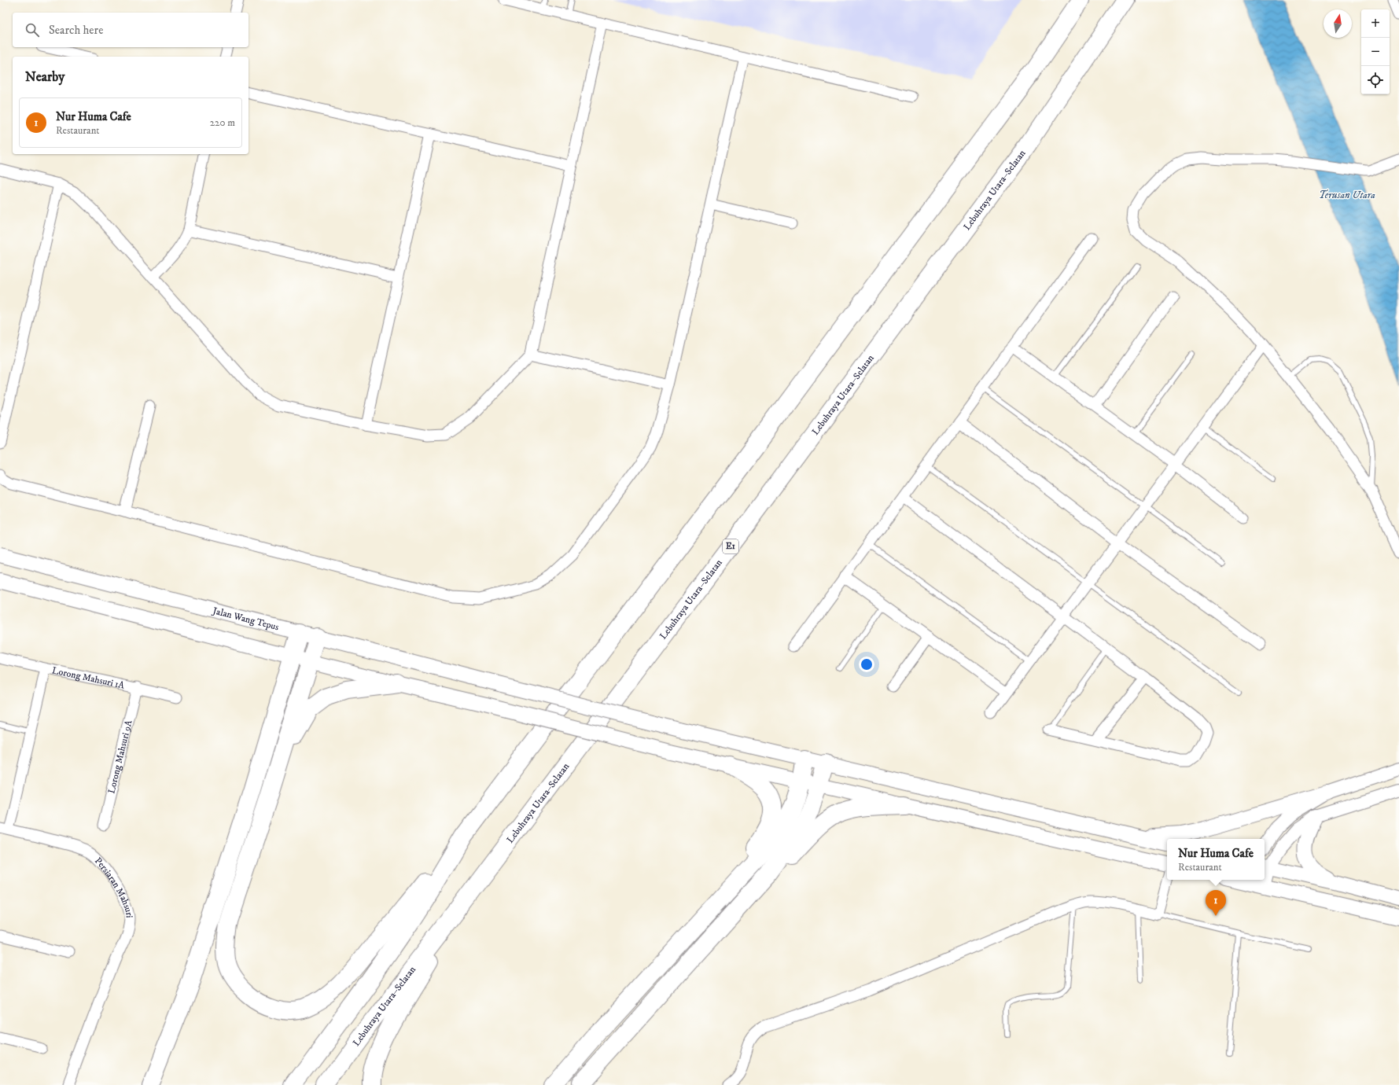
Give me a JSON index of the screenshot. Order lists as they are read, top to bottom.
{
  "streets": {
    "highway": ["Lebuhraya Utara–Selatan", "E1"],
    "main road": ["Jalan Wang Tepus"],
    "street": ["Lorong Mahsuri 1A", "Lorong Mahsuri 9A", "Persiaran Mahsuri"]
  },
  "crossings": [
    ["Lorong Mahsuri 1A", "Lorong Mahsuri 9A"]
  ],
  "water": ["Terusan Utara"],
  "north": "top",
  "page": {
    "map_buttons": ["+", "−"],
    "search": "Search here",
    "heading": "Nearby",
    "list": [
      {
        "mark": "1",
        "name": "Nur Huma Cafe",
        "note": "Restaurant",
        "value": "220 m"
      }
    ],
    "popup": ["Nur Huma Cafe", "Restaurant"],
    "pins": "1"
  }
}
